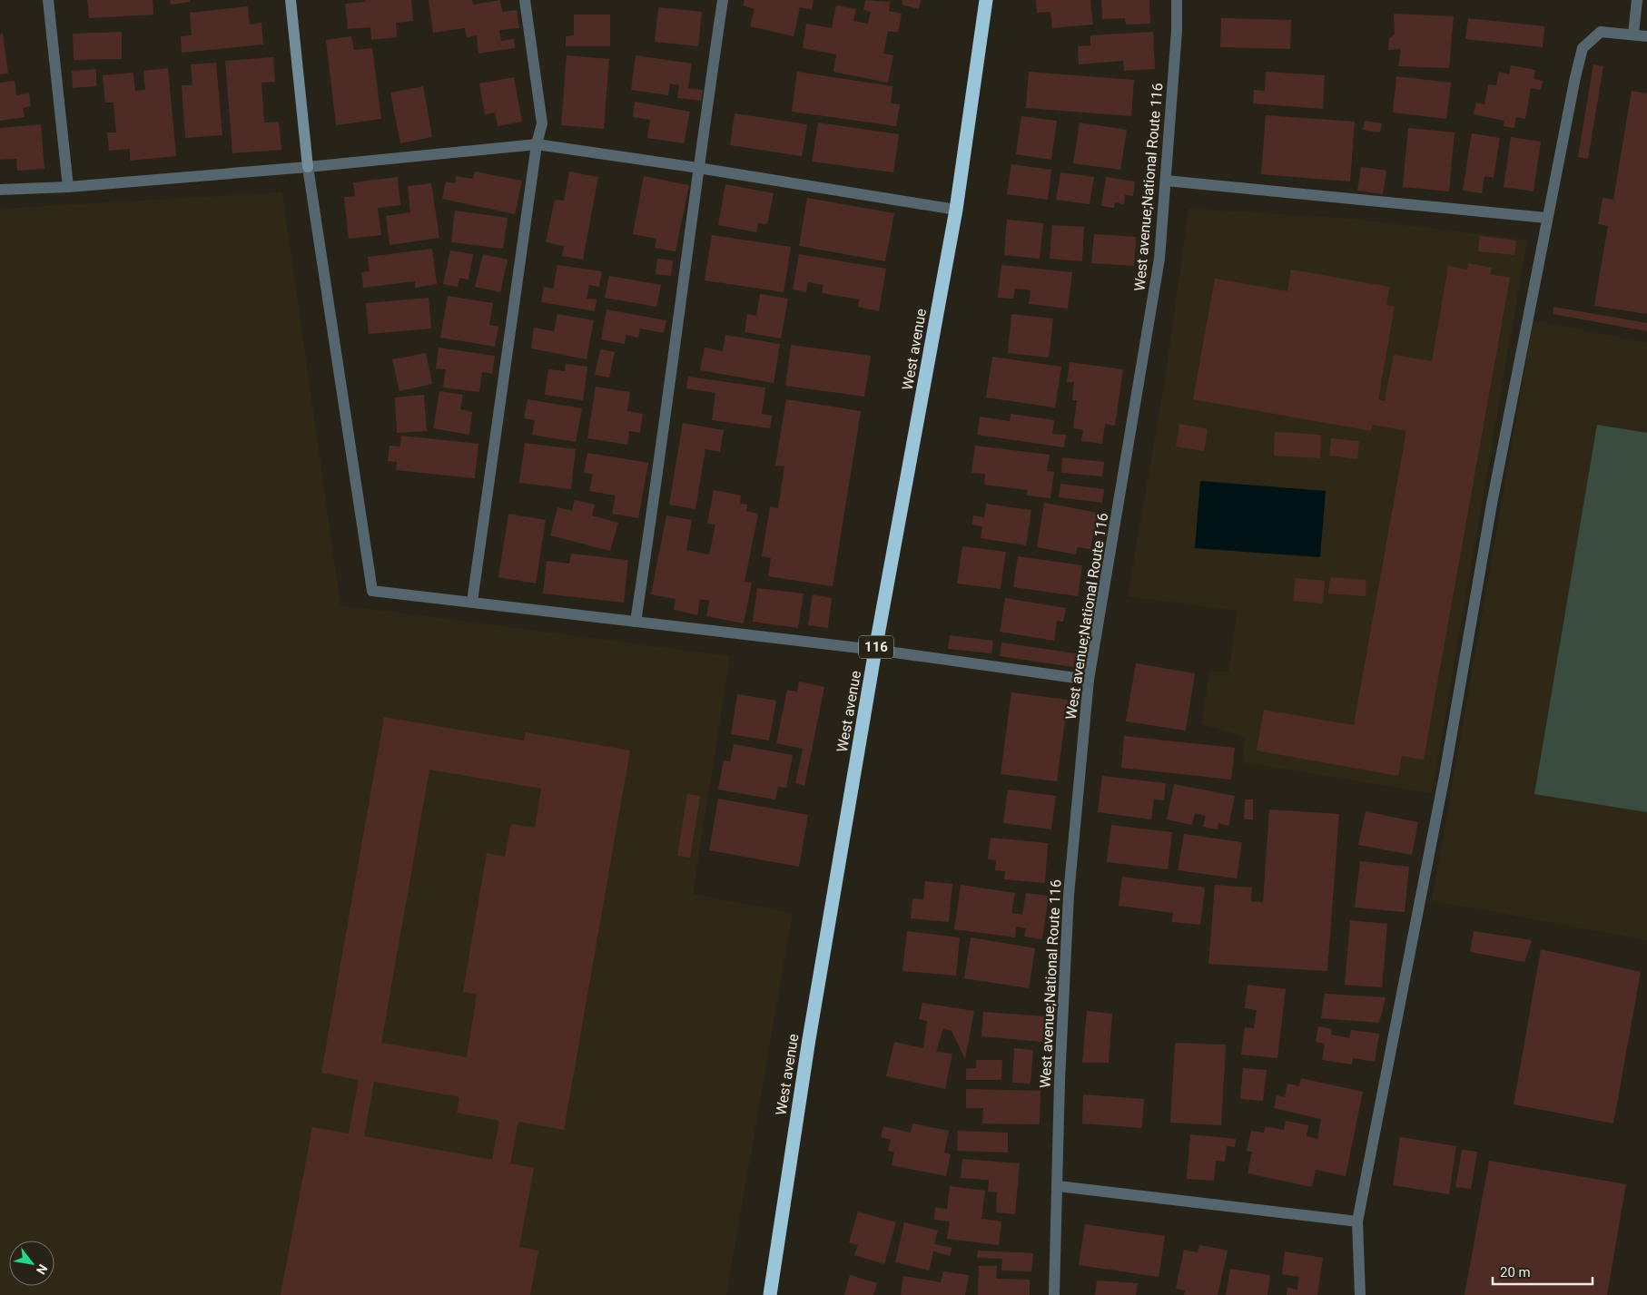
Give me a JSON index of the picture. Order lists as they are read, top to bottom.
{
  "streets": {
    "highway": ["West avenue", "116"],
    "street": ["West avenue;National Route 116"]
  },
  "scale_bar": "20 m",
  "north": "bottom right"
}
